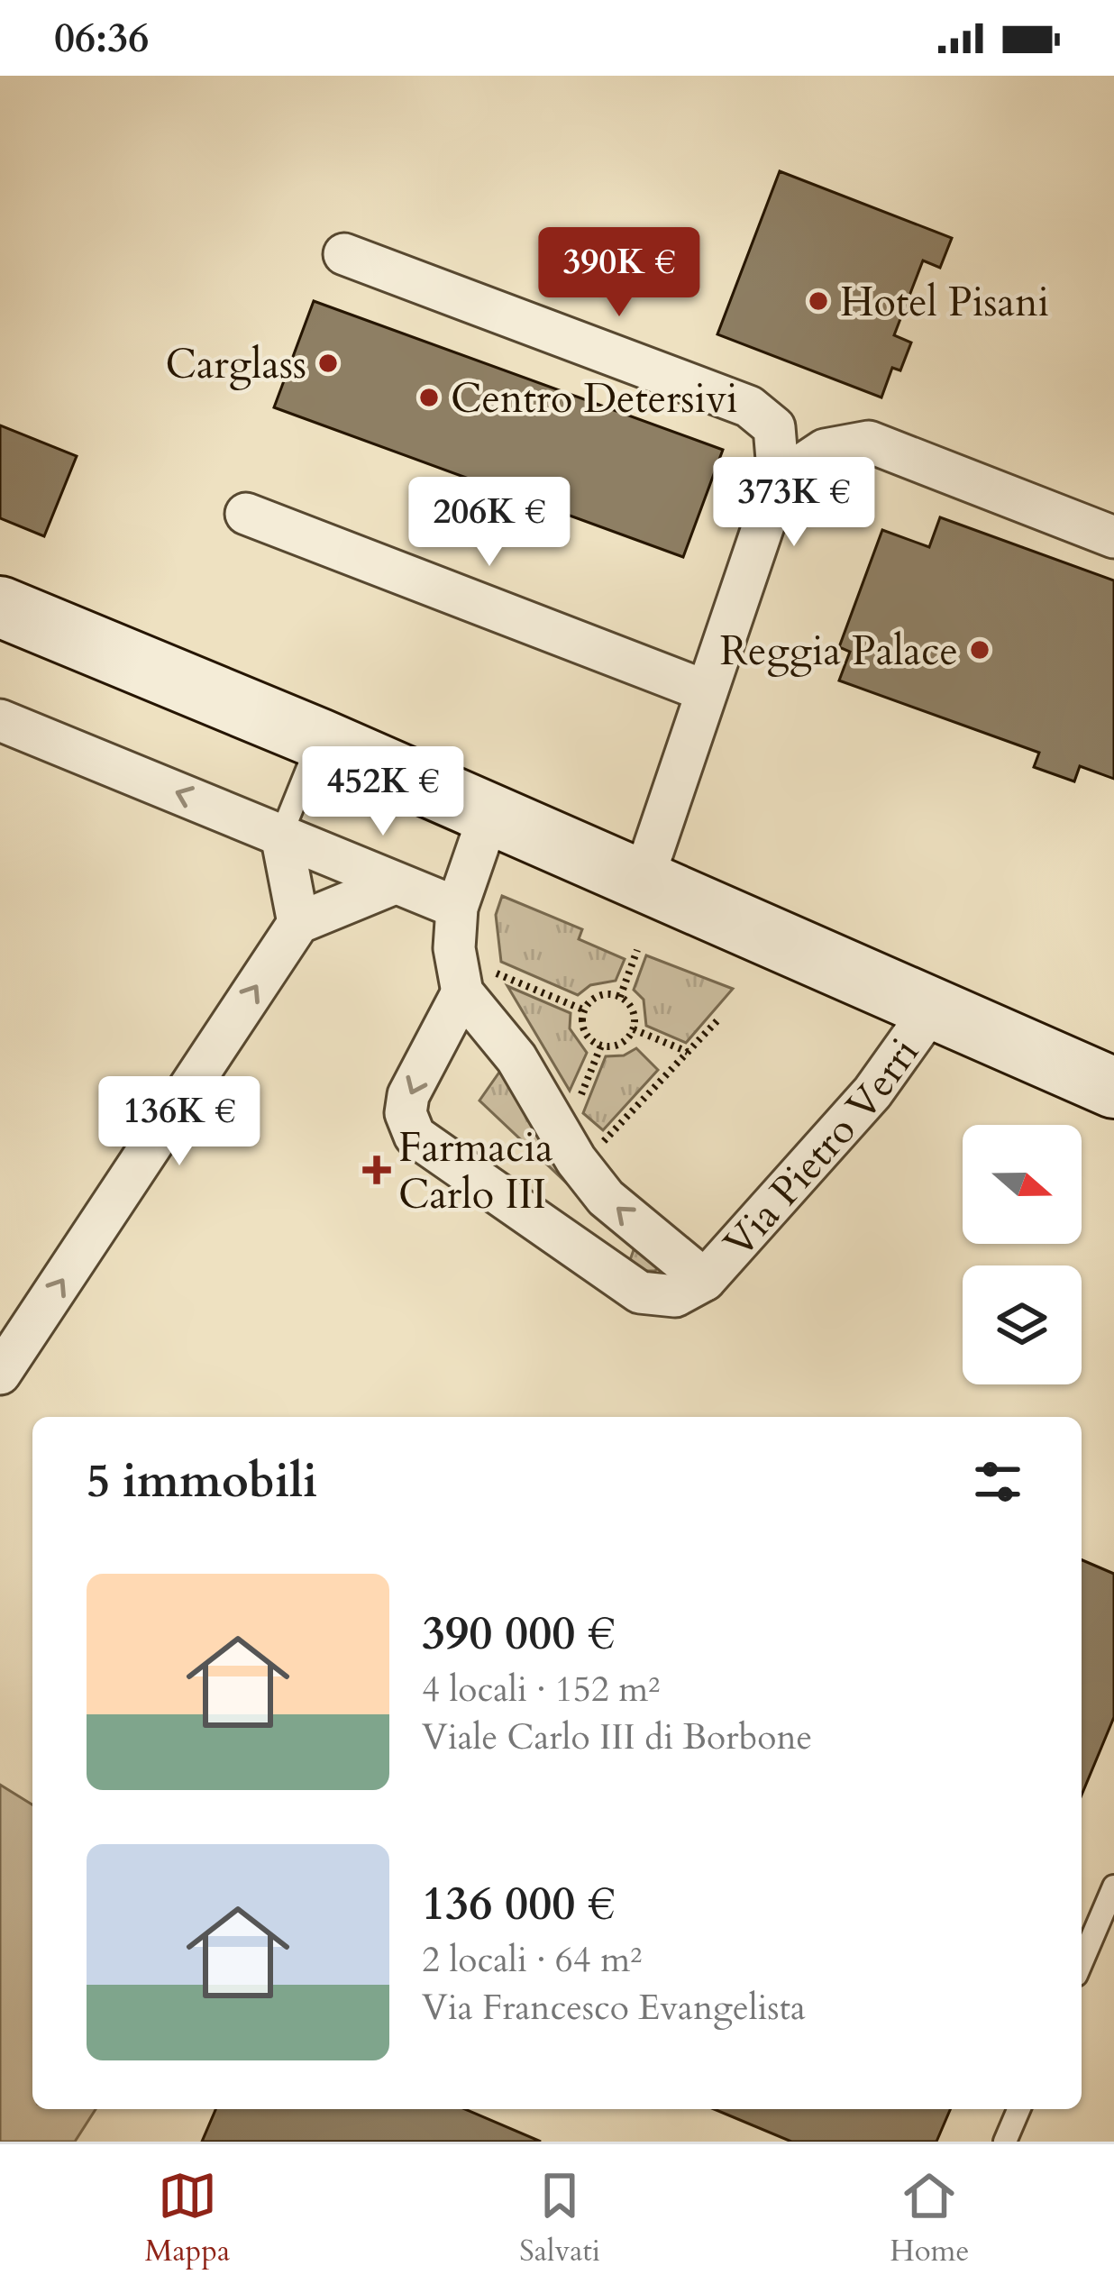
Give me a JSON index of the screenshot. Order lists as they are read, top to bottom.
{
  "streets": {
    "street": ["Via Pietro Verri"]
  },
  "places": {
    "other": [
      "Hotel Pisani",
      "Carglass",
      "Centro Detersivi",
      "Reggia Palace"
    ],
    "health": ["Farmacia Carlo III"]
  },
  "north": "right",
  "page": {
    "status": "06:36",
    "price": [
      "390K €",
      "373K €",
      "206K €",
      "452K €",
      "136K €"
    ],
    "heading": "5 immobili",
    "list": [
      {
        "name": "390 000 €",
        "note": "4 locali · 152 m² · Viale Carlo III di Borbone"
      },
      {
        "name": "136 000 €",
        "note": "2 locali · 64 m² · Via Francesco Evangelista"
      }
    ],
    "tabs": ["Mappa", "Salvati", "Home"]
  }
}
